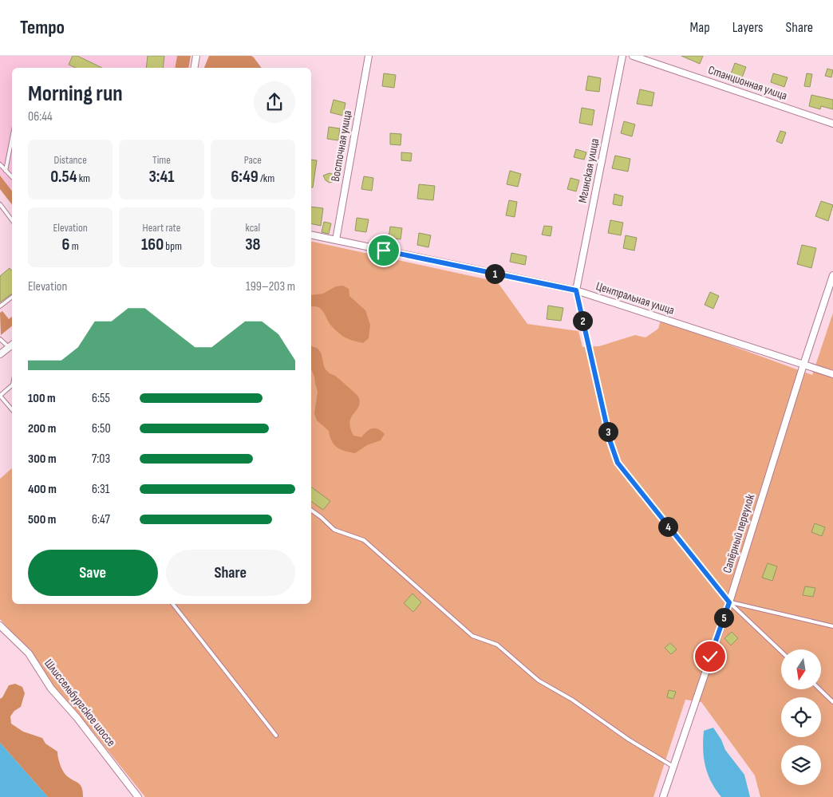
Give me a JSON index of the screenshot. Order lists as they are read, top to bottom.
{
  "streets": {
    "street": [
      "Станционная улица",
      "Восточная улица",
      "Мгинская улица",
      "Центральная улица",
      "Сапёрный переулок",
      "Шлиссельбургское шоссе"
    ]
  },
  "crossings": [
    ["Восточная улица", "Центральная улица"],
    ["Мгинская улица", "Центральная улица"],
    ["Центральная улица", "Сапёрный переулок"]
  ],
  "north": "bottom",
  "page": {
    "header": "Tempo",
    "nav": ["Map", "Layers", "Share"],
    "heading": ["Morning run", "06:44"],
    "stats": [
      ["Distance", "0.54 km"],
      ["Time", "3:41"],
      ["Pace", "6:49 /km"],
      ["Elevation", "6 m"],
      ["Heart rate", "160 bpm"],
      ["kcal", "38"]
    ],
    "pins": [
      "1",
      "2",
      "3",
      "4",
      "5"
    ],
    "chart": ["Elevation", "199–203 m"],
    "list": [
      {
        "name": "100 m",
        "note": "6:55"
      },
      {
        "name": "200 m",
        "note": "6:50"
      },
      {
        "name": "300 m",
        "note": "7:03"
      },
      {
        "name": "400 m",
        "note": "6:31"
      },
      {
        "name": "500 m",
        "note": "6:47"
      }
    ],
    "buttons": ["Save", "Share"]
  }
}
